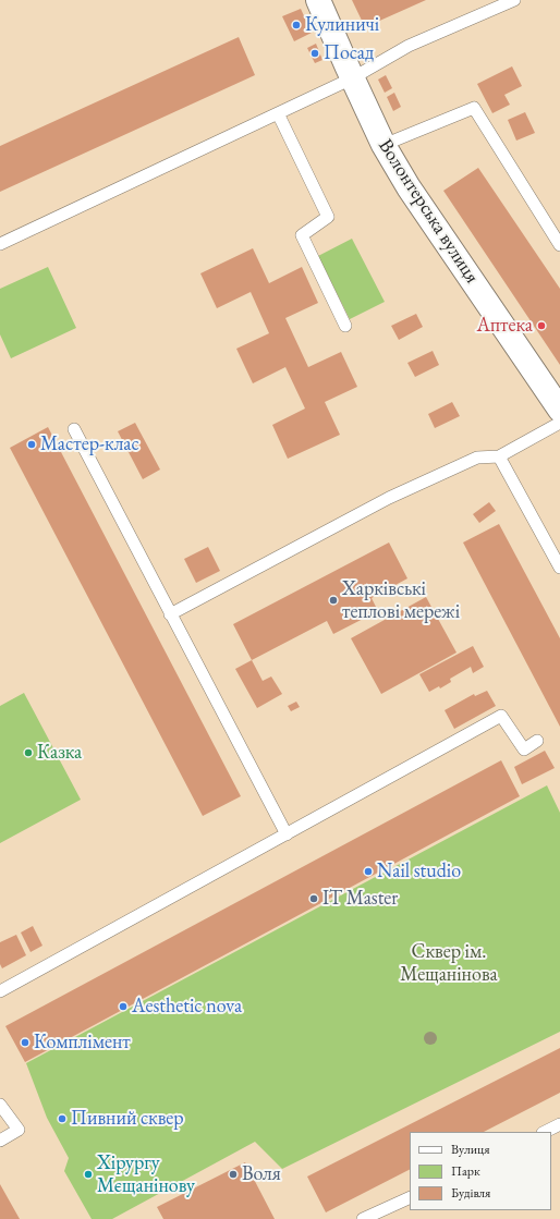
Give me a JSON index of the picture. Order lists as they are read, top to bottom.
{
  "streets": {
    "main road": ["Волонтерська вулиця"]
  },
  "parks": ["Сквер ім. Мещанінова"],
  "places": [
    "Кулиничі",
    "Посад",
    "Аптека",
    "Мастер-клас",
    "Харківські теплові мережі",
    "Казка",
    "Nail studio",
    "IT Master",
    "Aesthetic nova",
    "Комплімент",
    "Пивний сквер",
    "Хірургу Мєщанінову",
    "Воля"
  ],
  "legend": ["Вулиця", "Парк", "Будівля"]
}
